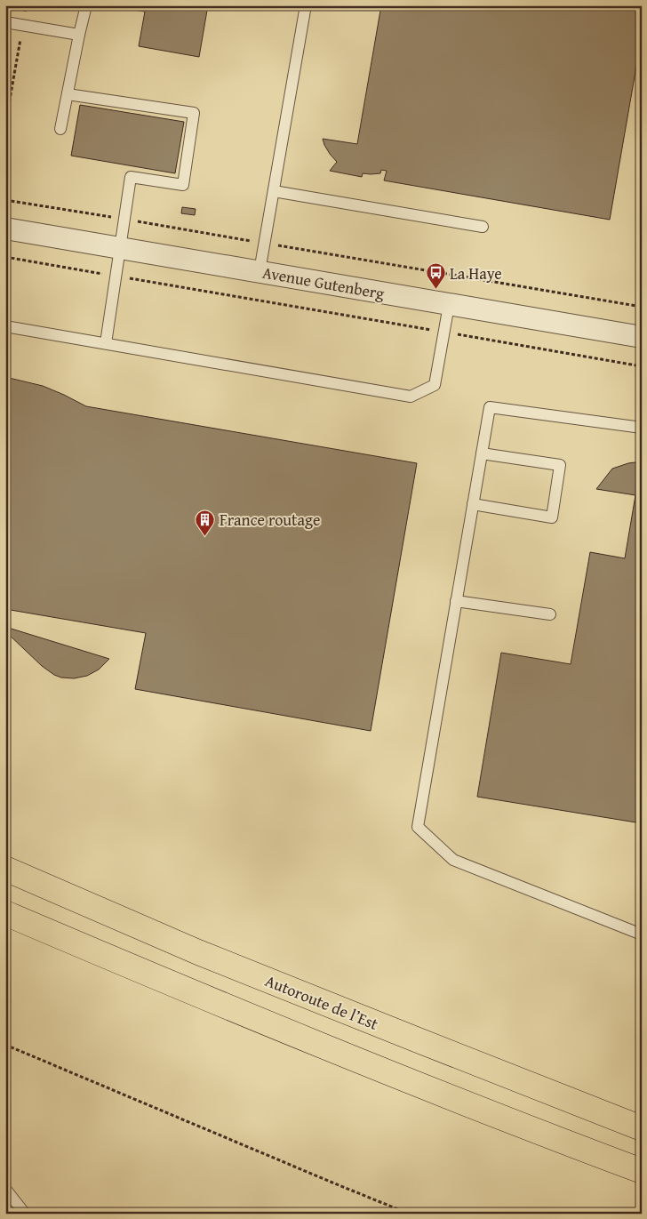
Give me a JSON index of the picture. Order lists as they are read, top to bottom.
{
  "streets": {
    "highway": ["Autoroute de l’Est"],
    "street": ["Avenue Gutenberg"]
  },
  "places": {
    "bus stop": ["La Haye"],
    "building": ["France routage"]
  }
}
